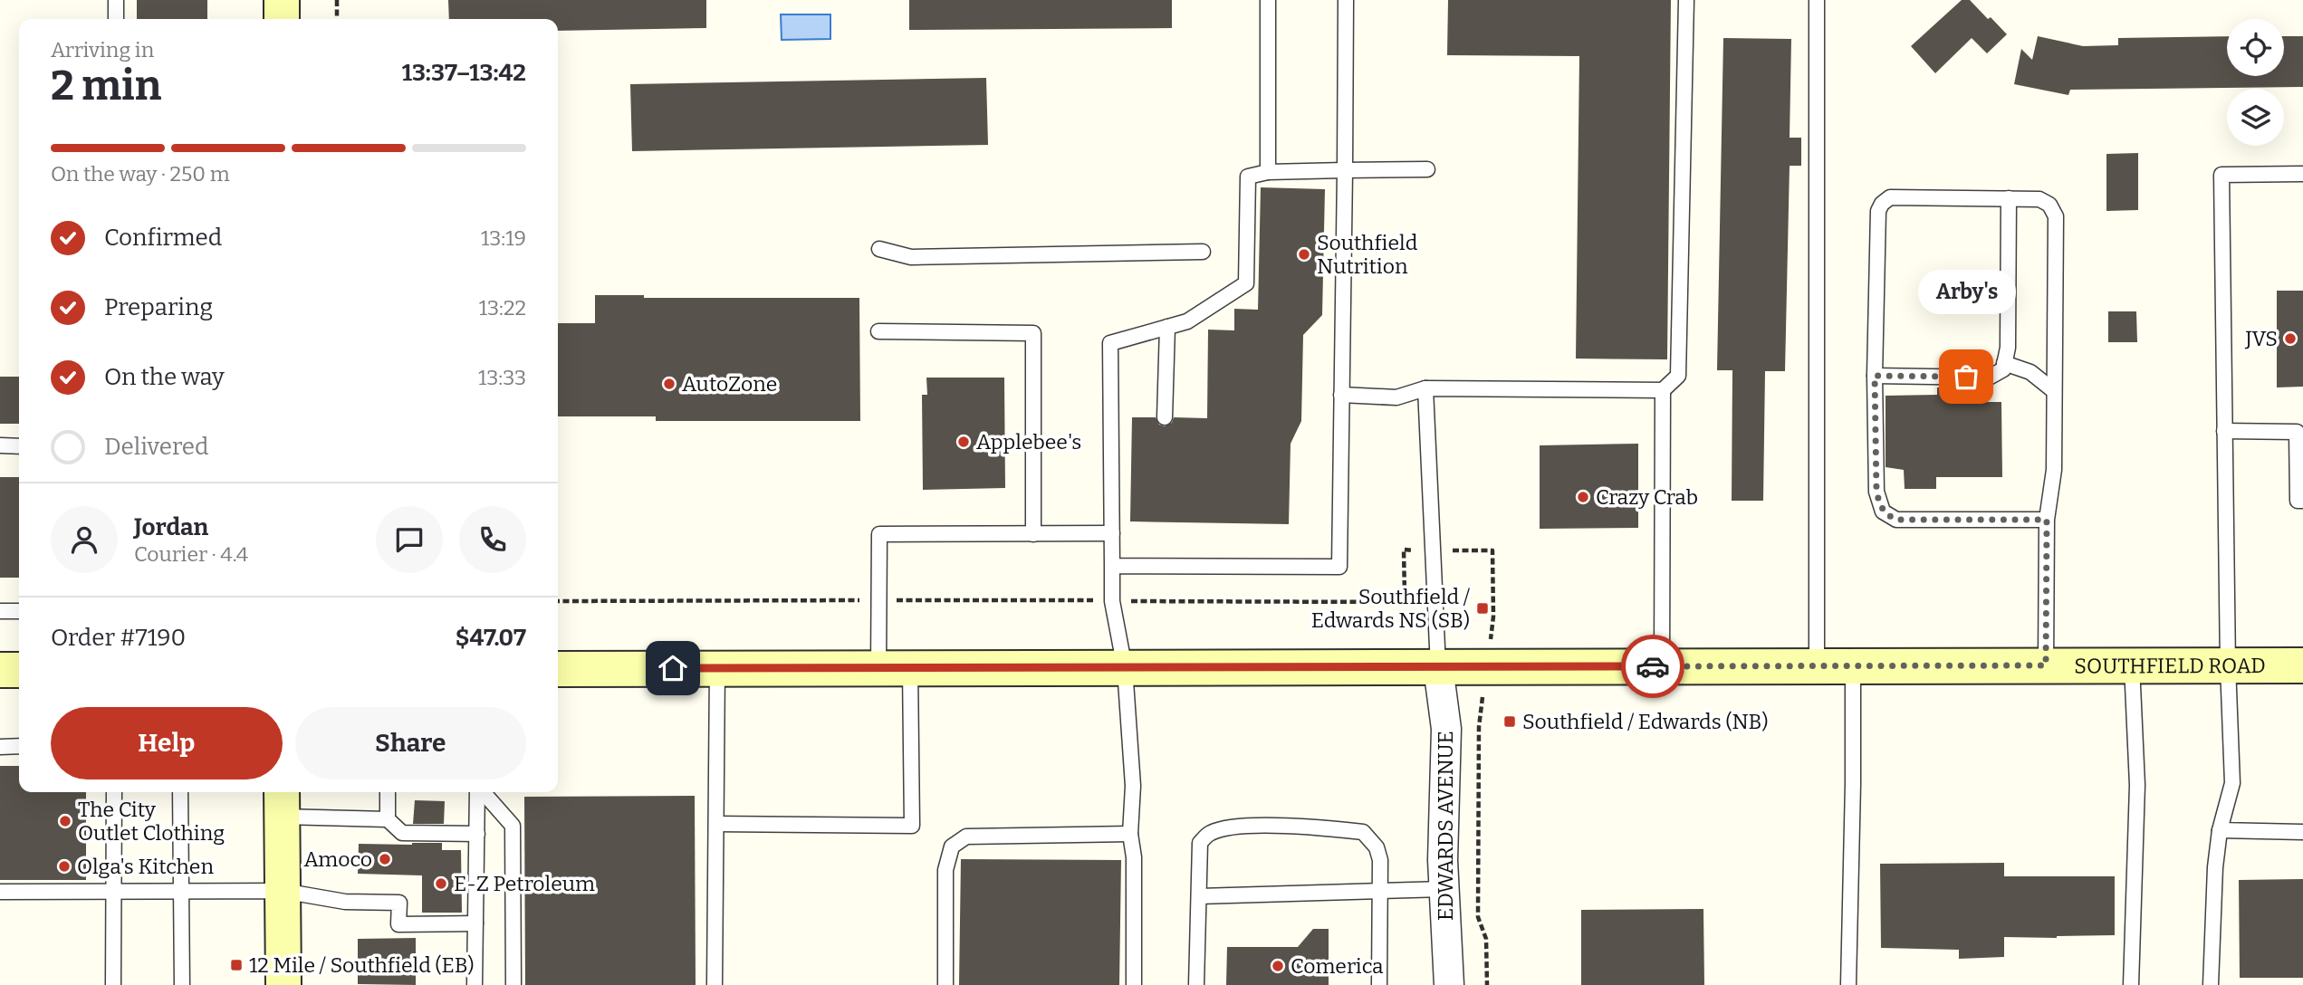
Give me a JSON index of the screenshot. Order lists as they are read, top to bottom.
{
  "streets": {
    "main road": ["SOUTHFIELD ROAD"],
    "street": ["EDWARDS AVENUE"]
  },
  "crossings": [
    ["SOUTHFIELD ROAD", "EDWARDS AVENUE"]
  ],
  "places": {
    "other": [
      "Southfield Nutrition",
      "JVS",
      "Arby's",
      "AutoZone",
      "Applebee's",
      "Crazy Crab",
      "The City Outlet Clothing",
      "Amoco",
      "Olga's Kitchen",
      "E-Z Petroleum",
      "Comerica"
    ],
    "transit": ["Southfield / Edwards NS (SB)", "Southfield / Edwards (NB)", "12 Mile / Southfield (EB)"]
  },
  "page": {
    "heading": ["2 min", "Arriving in", "13:37–13:42"],
    "panel": [
      "Jordan",
      "Courier · 4.4",
      "Order #7190",
      "$47.07"
    ],
    "bar": "On the way · 250 m",
    "list": [
      ["Confirmed", "13:19"],
      ["Preparing", "13:22"],
      ["On the way", "13:33"],
      "Delivered"
    ],
    "bubble": "Arby's",
    "buttons": ["Help", "Share"]
  }
}
